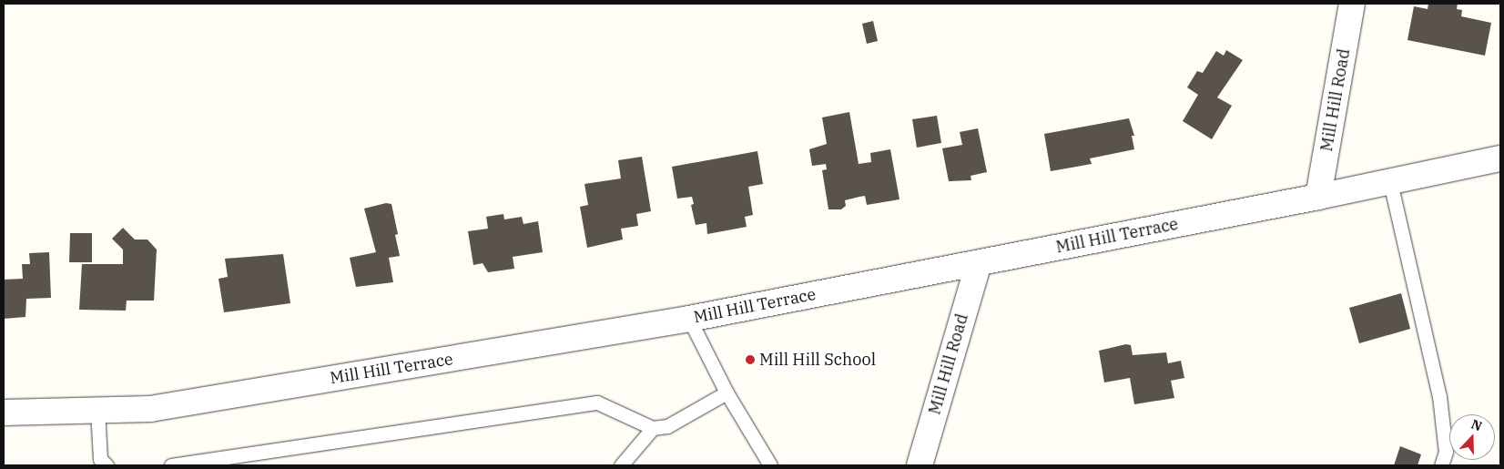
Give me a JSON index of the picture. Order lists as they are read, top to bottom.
{
  "streets": {
    "street": ["Mill Hill Road", "Mill Hill Terrace"]
  },
  "crossings": [
    ["Mill Hill Road", "Mill Hill Terrace"]
  ],
  "places": ["Mill Hill School"],
  "north": "top"
}
